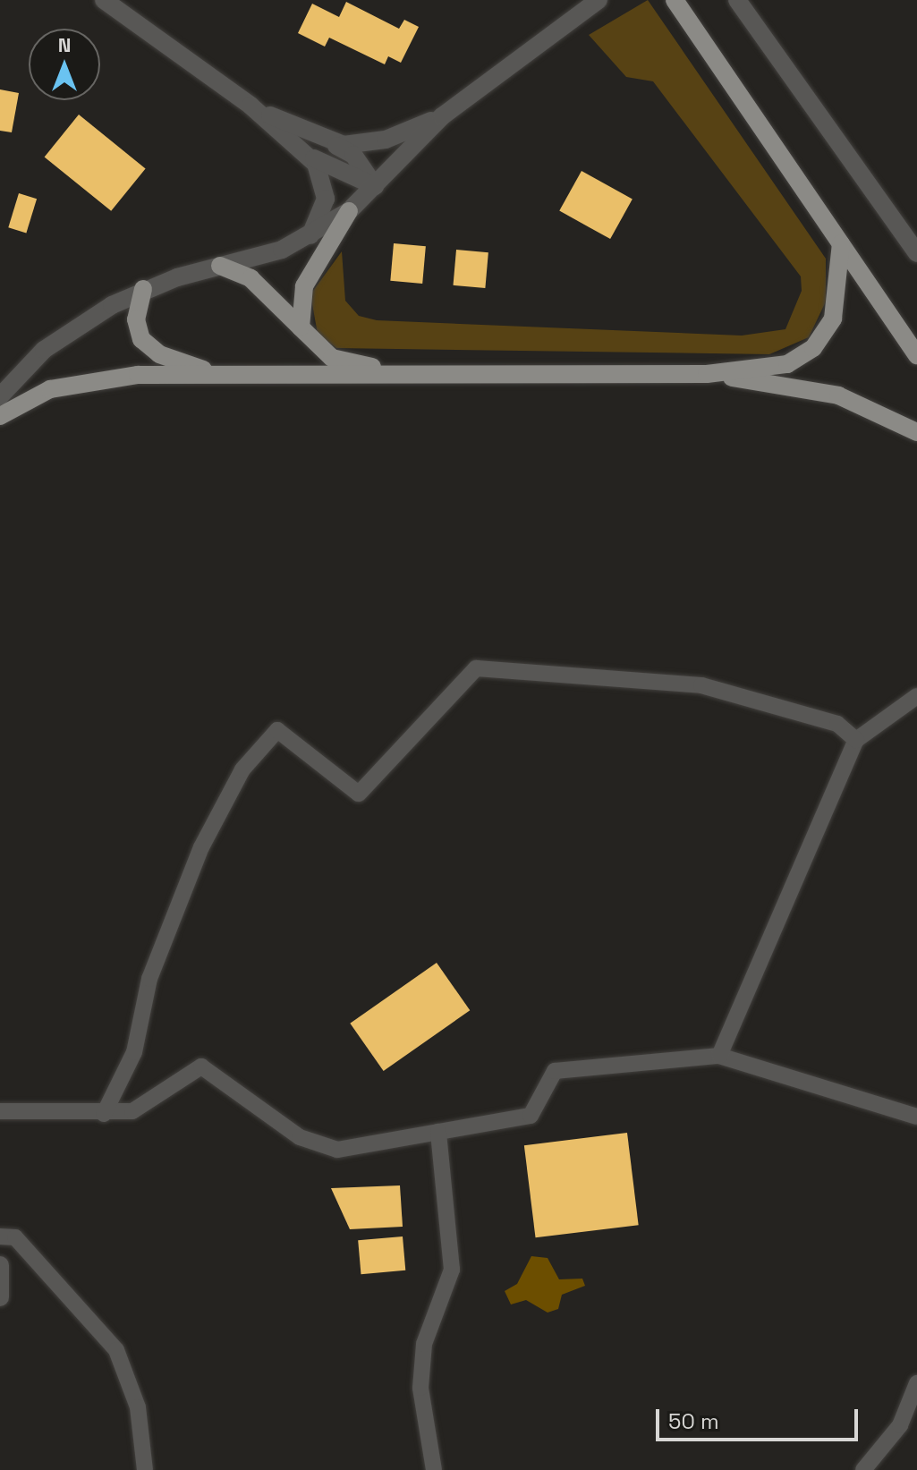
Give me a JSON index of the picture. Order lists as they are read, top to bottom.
{
  "scale_bar": "50 m",
  "north": "top"
}
